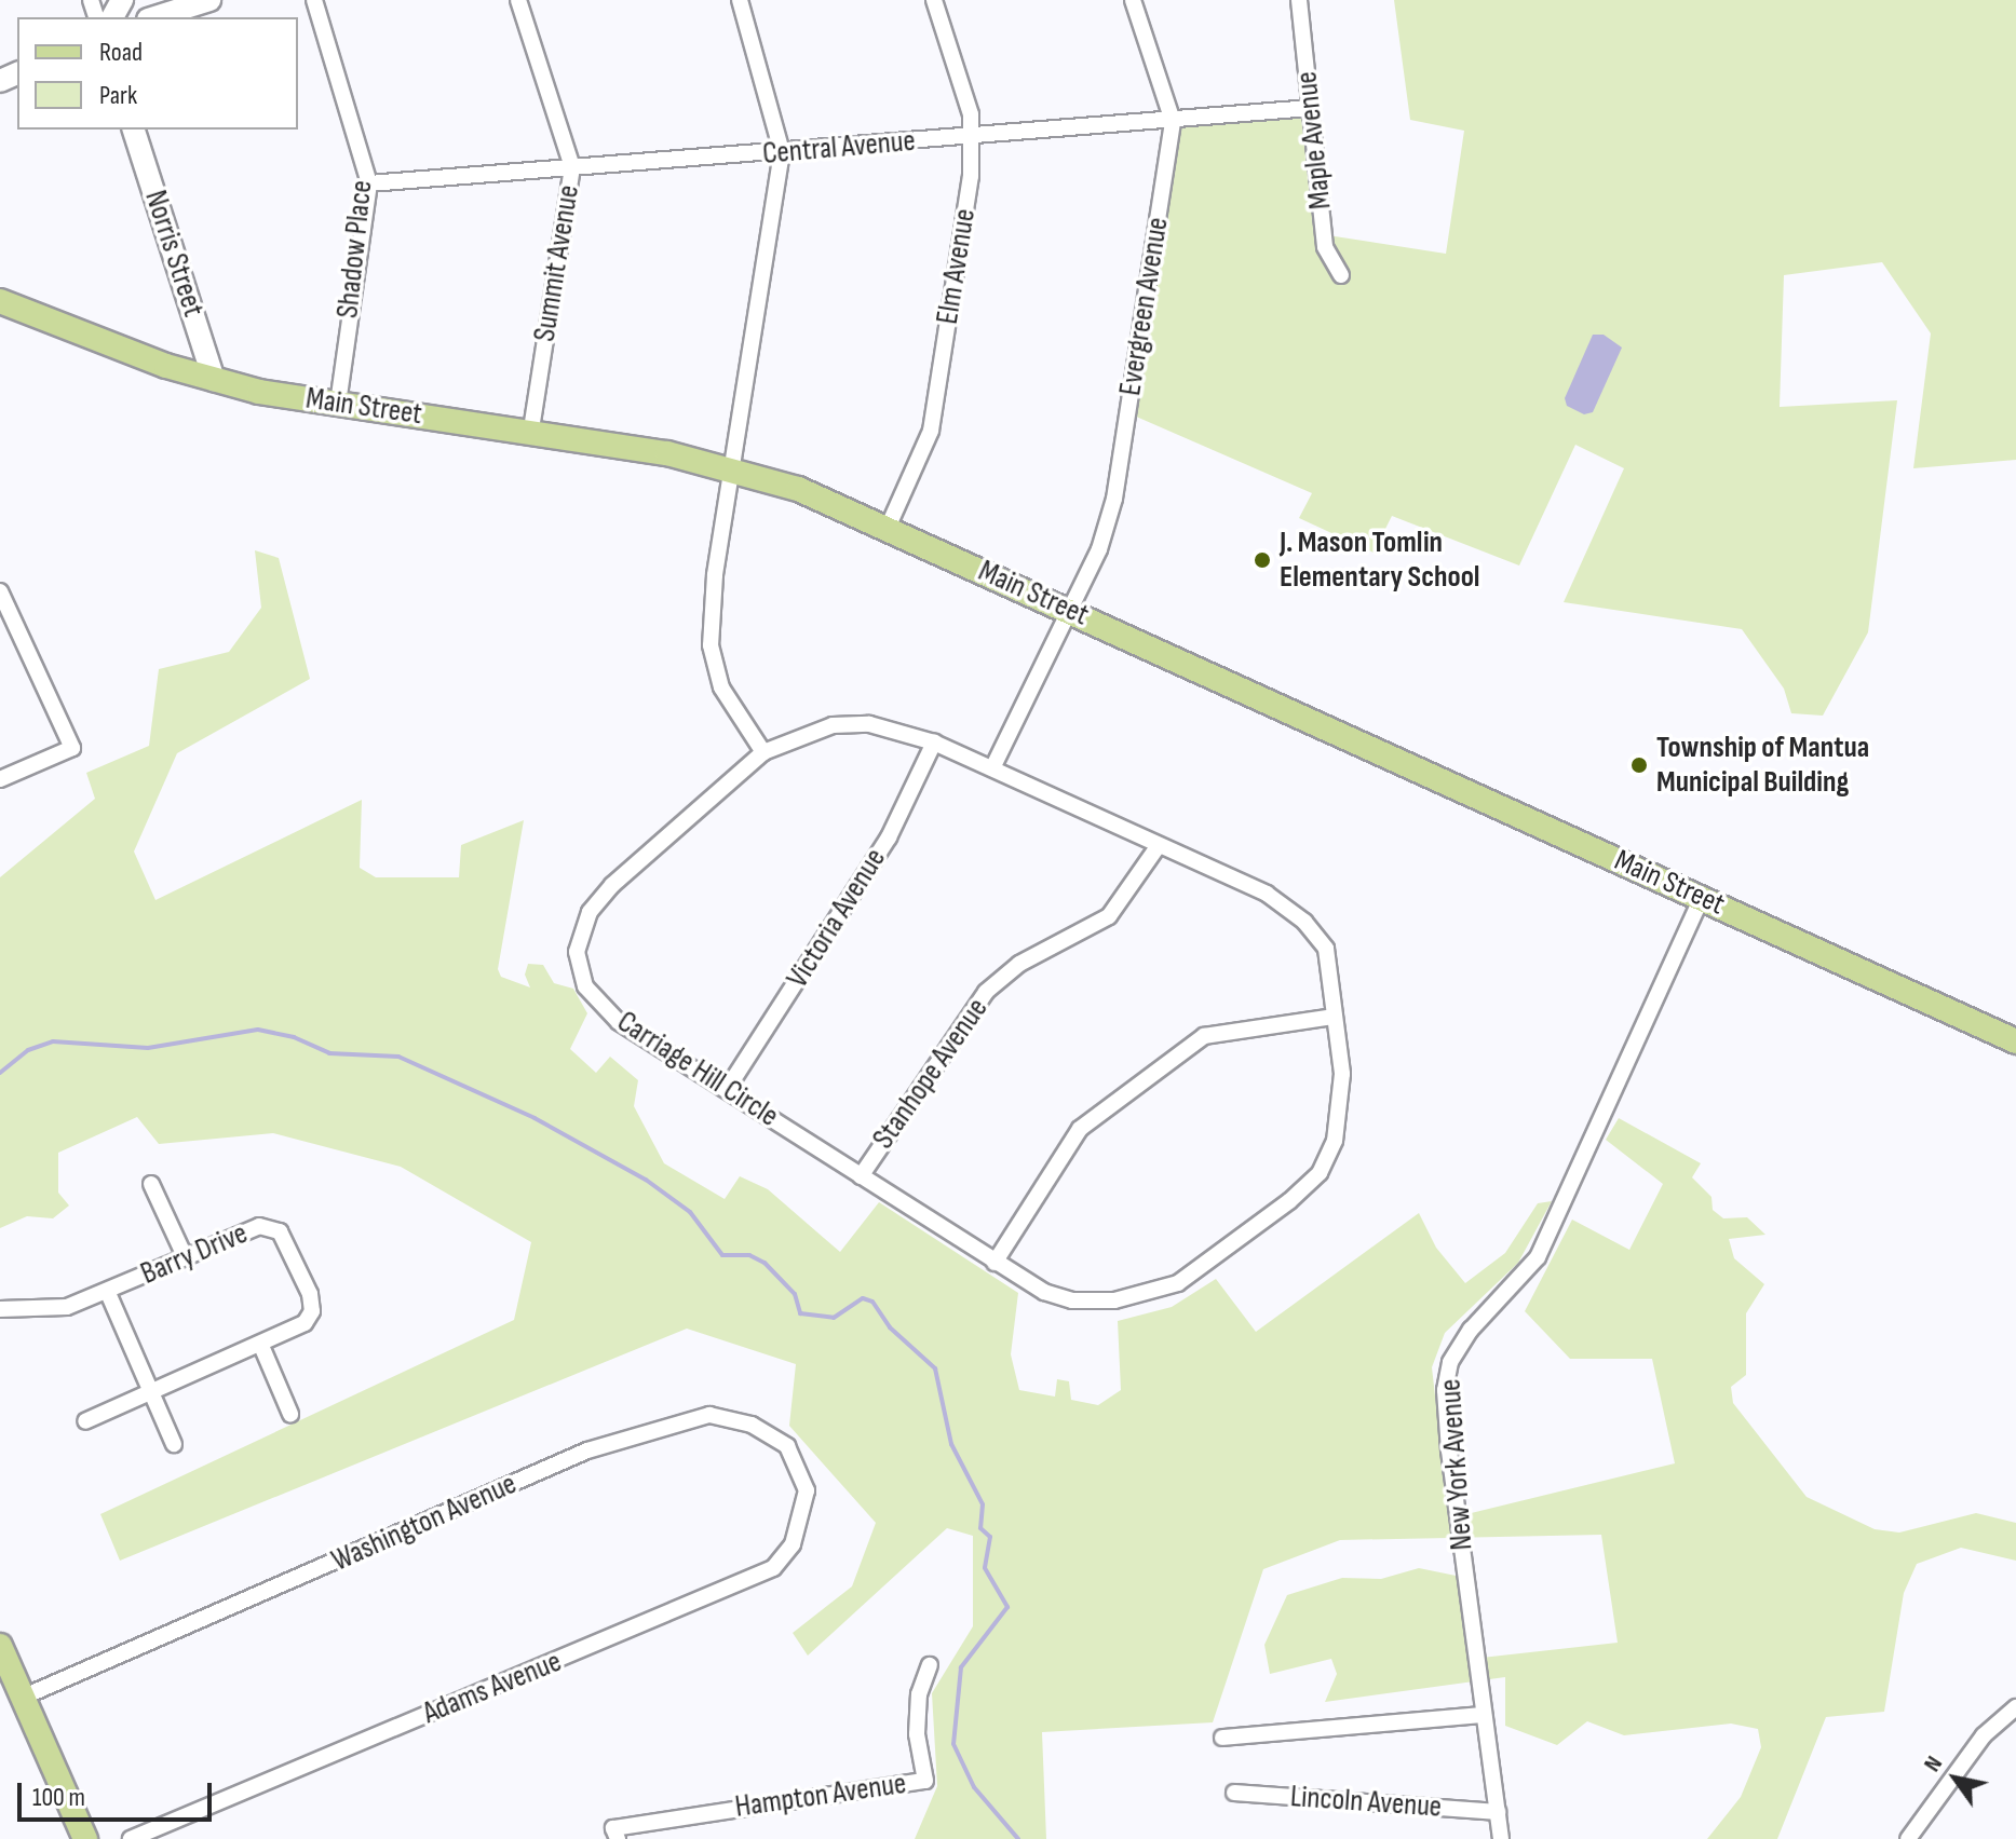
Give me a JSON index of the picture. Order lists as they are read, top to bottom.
{
  "streets": {
    "main road": ["Main Street"],
    "street": [
      "Maple Avenue",
      "Central Avenue",
      "Shadow Place",
      "Norris Street",
      "Summit Avenue",
      "Elm Avenue",
      "Evergreen Avenue",
      "Victoria Avenue",
      "Carriage Hill Circle",
      "Stanhope Avenue",
      "Barry Drive",
      "New York Avenue",
      "Washington Avenue",
      "Adams Avenue",
      "Hampton Avenue",
      "Lincoln Avenue"
    ]
  },
  "crossings": [
    ["Maple Avenue", "Central Avenue"],
    ["Central Avenue", "Shadow Place"],
    ["Central Avenue", "Summit Avenue"],
    ["Central Avenue", "Elm Avenue"],
    ["Central Avenue", "Evergreen Avenue"],
    ["Shadow Place", "Main Street"],
    ["Norris Street", "Main Street"],
    ["Summit Avenue", "Main Street"],
    ["Elm Avenue", "Main Street"],
    ["Evergreen Avenue", "Main Street"],
    ["Evergreen Avenue", "Carriage Hill Circle"],
    ["Main Street", "New York Avenue"],
    ["Victoria Avenue", "Carriage Hill Circle"],
    ["Carriage Hill Circle", "Stanhope Avenue"],
    ["New York Avenue", "Lincoln Avenue"],
    ["Washington Avenue", "Adams Avenue"]
  ],
  "places": ["J. Mason Tomlin Elementary School", "Township of Mantua Municipal Building"],
  "legend": ["Road", "Park"],
  "scale_bar": "100 m",
  "north": "top left"
}
